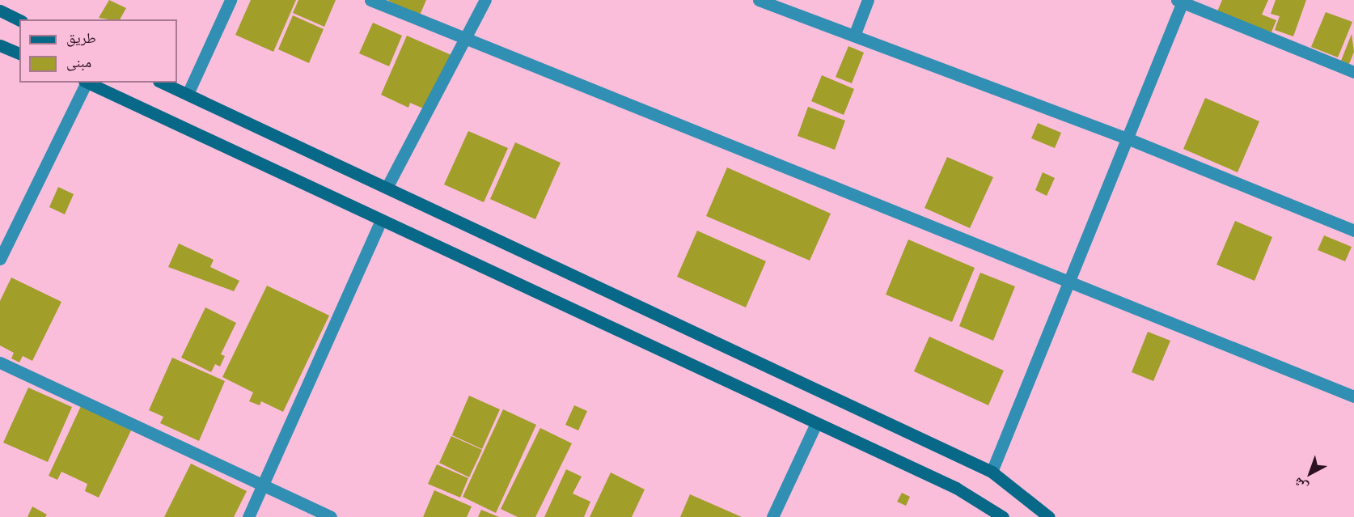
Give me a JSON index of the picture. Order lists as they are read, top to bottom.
{
  "legend": ["طريق", "مبنى"],
  "north": "bottom left"
}
